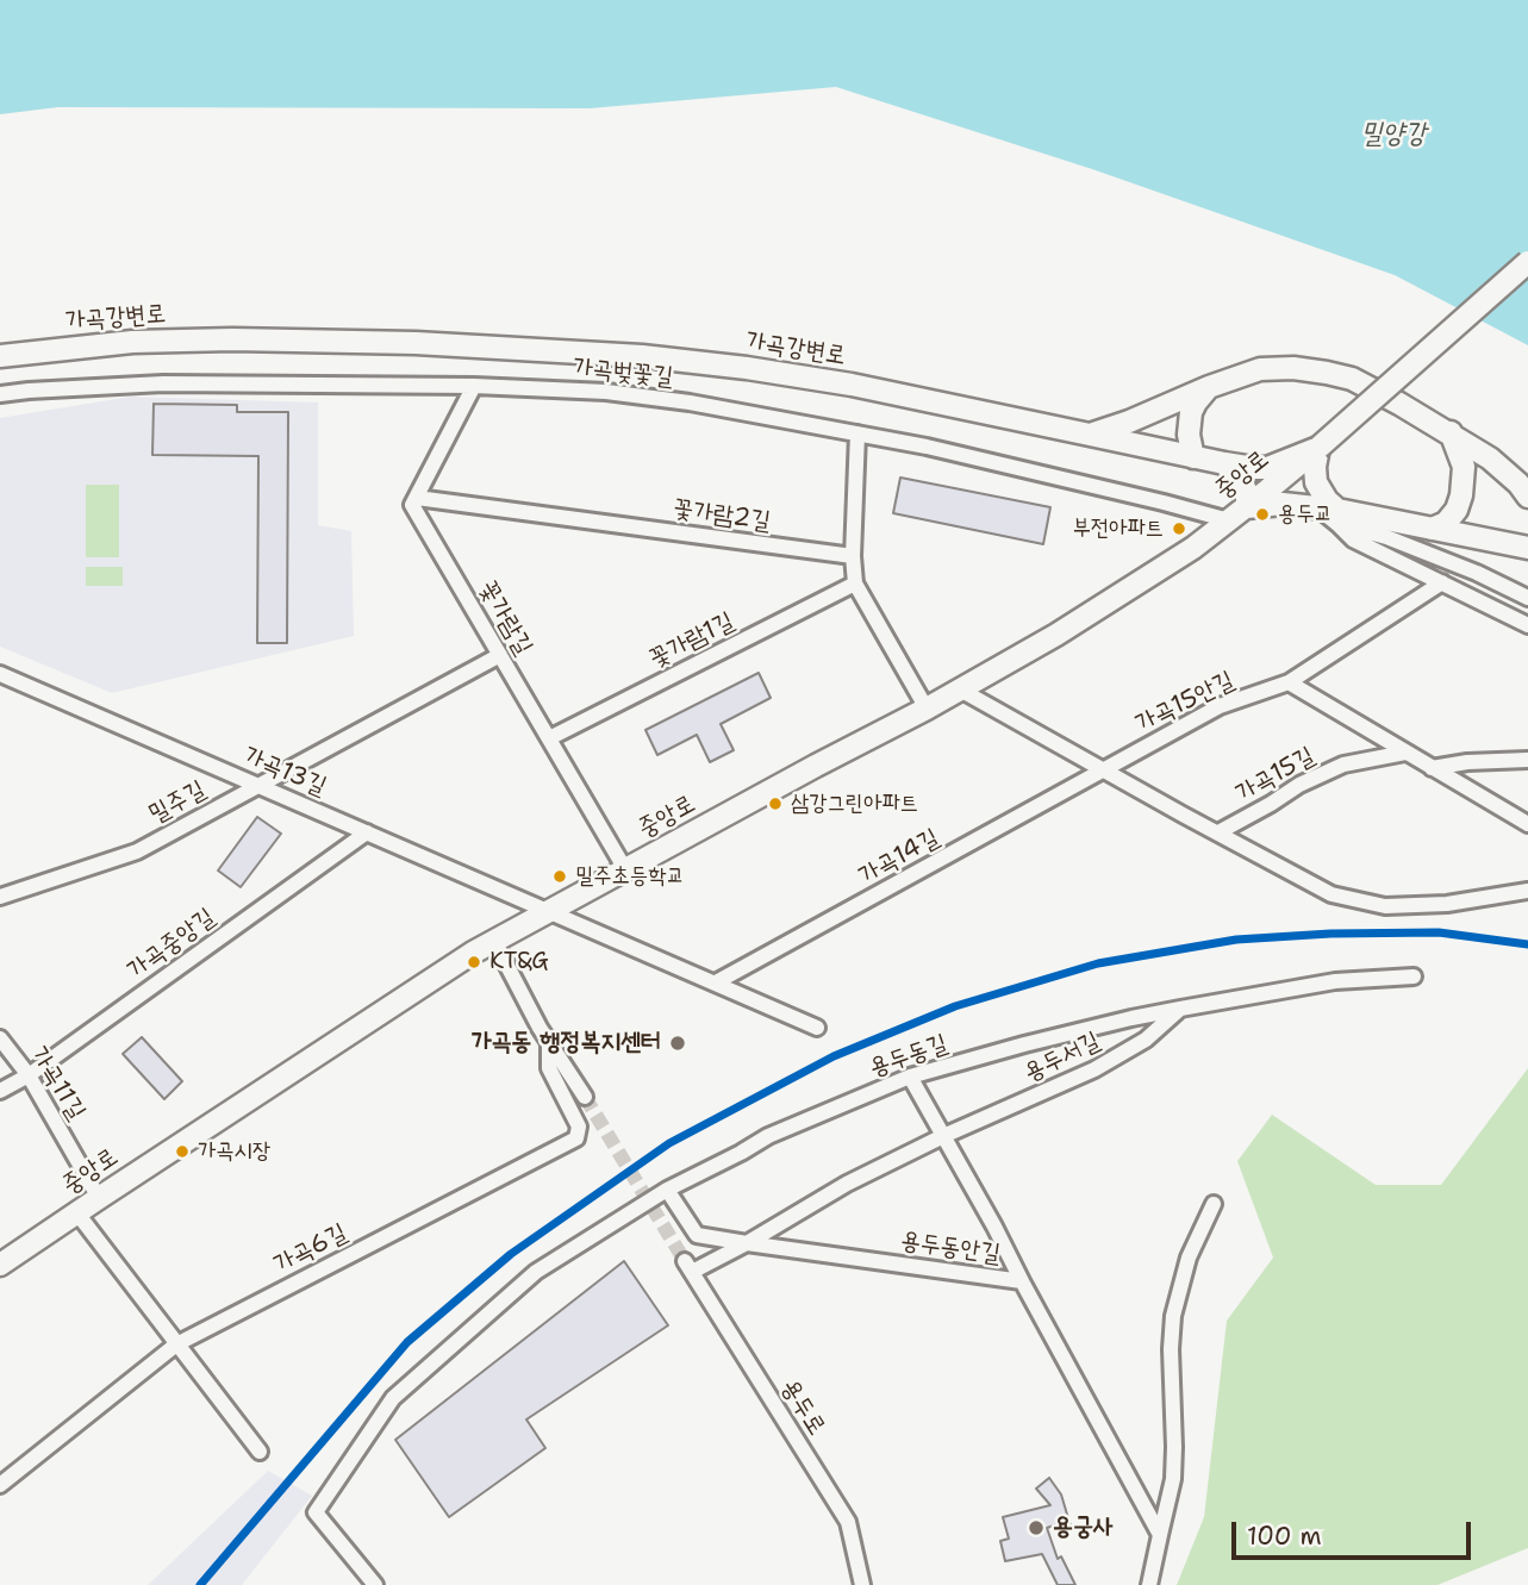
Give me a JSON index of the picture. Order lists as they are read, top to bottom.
{
  "streets": {
    "main road": ["가곡강변로", "중앙로"],
    "street": [
      "가곡벚꽃길",
      "꽃가람2길",
      "꽃가람길",
      "꽃가람1길",
      "가곡15안길",
      "가곡13길",
      "가곡15길",
      "밀주길",
      "가곡14길",
      "가곡중앙길",
      "용두동길",
      "용두서길",
      "가곡11길",
      "용두동안길",
      "가곡6길",
      "용두로"
    ]
  },
  "crossings": [
    ["가곡강변로", "중앙로"],
    ["가곡벚꽃길", "중앙로"],
    ["중앙로", "꽃가람길"],
    ["중앙로", "가곡13길"],
    ["중앙로", "가곡11길"],
    ["꽃가람2길", "꽃가람길"],
    ["꽃가람길", "꽃가람1길"],
    ["꽃가람길", "밀주길"],
    ["가곡15안길", "가곡14길"],
    ["가곡13길", "밀주길"],
    ["가곡13길", "가곡중앙길"],
    ["가곡중앙길", "가곡11길"],
    ["용두동길", "용두서길"],
    ["용두서길", "용두동안길"],
    ["용두서길", "용두로"],
    ["용두동안길", "용두로"]
  ],
  "water": ["밀양강"],
  "places": [
    "용두교",
    "부전아파트",
    "삼강그린아파트",
    "밀주초등학교",
    "KT&G",
    "가곡동 행정복지센터",
    "가곡시장",
    "용궁사"
  ],
  "scale_bar": "100 m"
}
